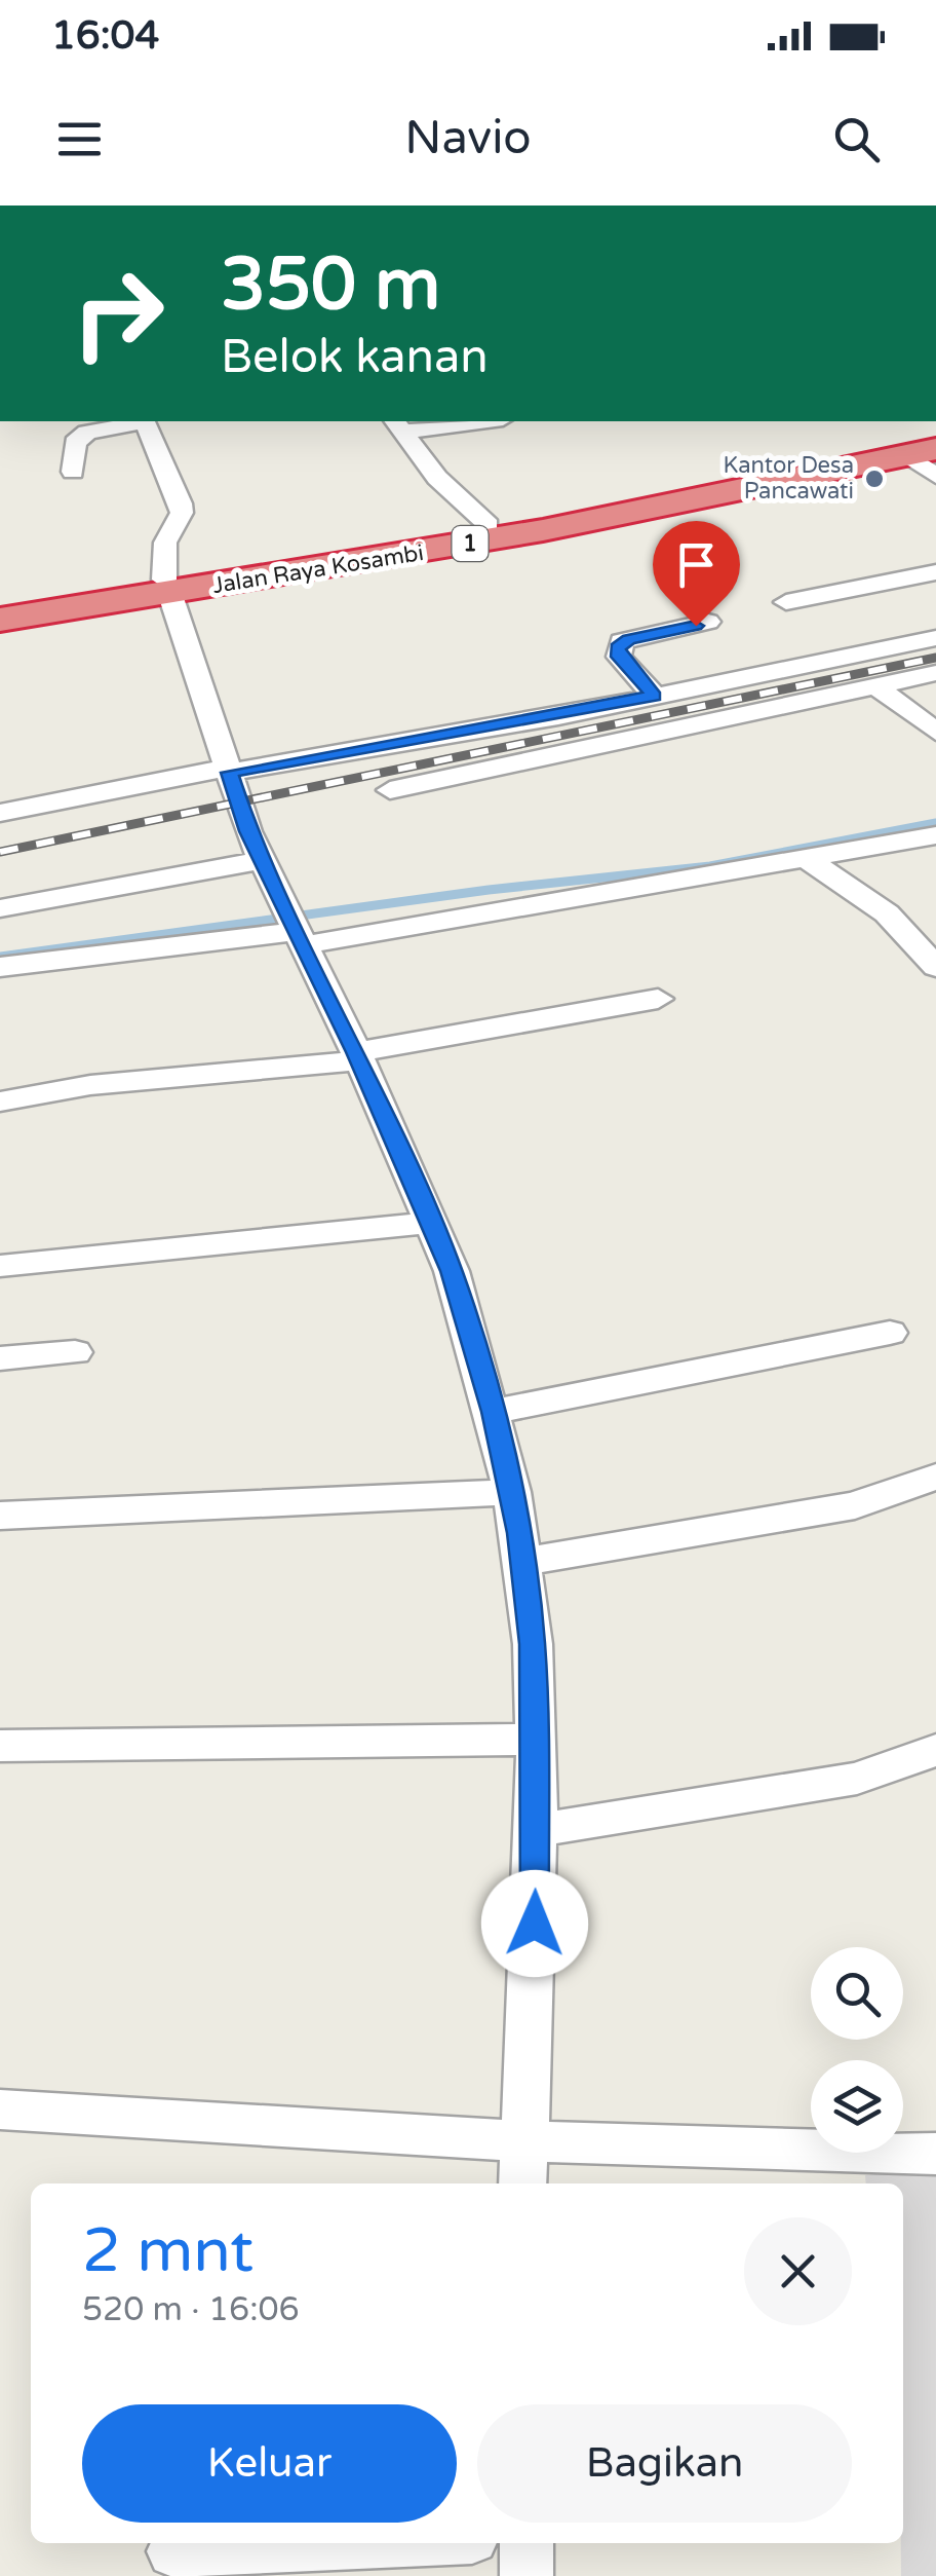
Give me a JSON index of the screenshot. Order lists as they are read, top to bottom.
{
  "streets": {
    "highway": ["1", "Jalan Raya Kosambi"]
  },
  "places": ["Kantor Desa Pancawati"],
  "page": {
    "status": "16:04",
    "header": "Navio",
    "turn": ["350 m", "Belok kanan"],
    "heading": ["2 mnt", "520 m · 16:06"],
    "buttons": ["Keluar", "Bagikan"]
  }
}
